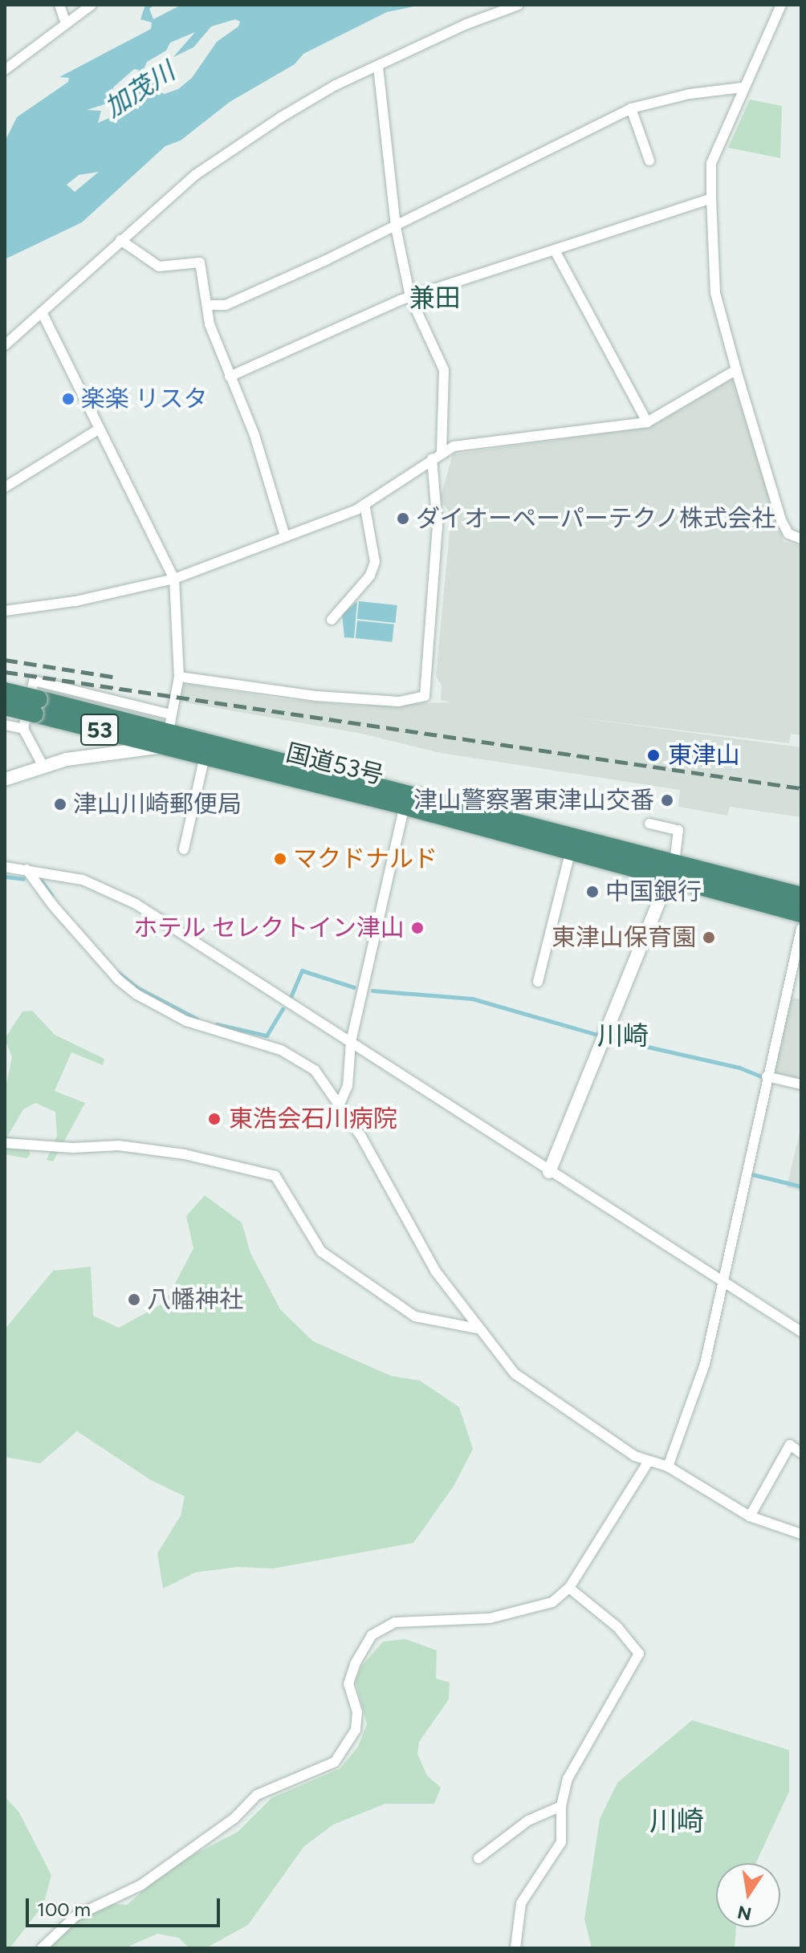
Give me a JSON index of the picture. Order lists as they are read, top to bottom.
{
  "streets": {
    "highway": ["53", "国道53号"]
  },
  "districts": ["兼田", "川崎", "川崎"],
  "water": ["加茂川"],
  "places": [
    "楽楽 リスタ",
    "ダイオーペーパーテクノ株式会社",
    "東津山",
    "津山警察署東津山交番",
    "津山川崎郵便局",
    "マクドナルド",
    "中国銀行",
    "ホテル セレクトイン津山",
    "東津山保育園",
    "東浩会石川病院",
    "八幡神社"
  ],
  "scale_bar": "100 m",
  "north": "bottom"
}
